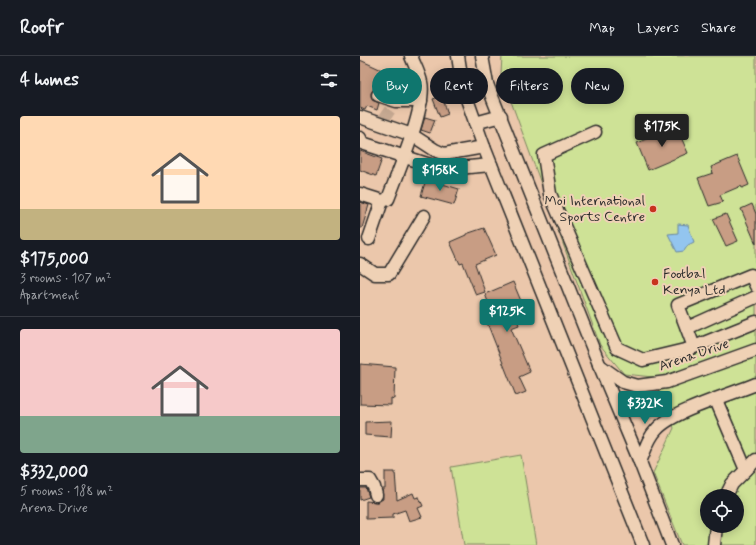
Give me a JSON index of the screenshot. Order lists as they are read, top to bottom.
{
  "streets": {
    "street": ["Arena Drive"]
  },
  "places": ["Moi International Sports Centre", "Footbal Kenya Ltd"],
  "page": {
    "header": "Roofr",
    "nav": ["Map", "Layers", "Share"],
    "heading": "4 homes",
    "chip": [
      "Buy",
      "Rent",
      "Filters",
      "New"
    ],
    "list": [
      {
        "name": "$175,000",
        "note": "3 rooms · 107 m² · Apartment"
      },
      {
        "name": "$332,000",
        "note": "5 rooms · 188 m² · Arena Drive"
      }
    ],
    "price": [
      "$175K",
      "$158K",
      "$125K",
      "$332K"
    ]
  }
}
